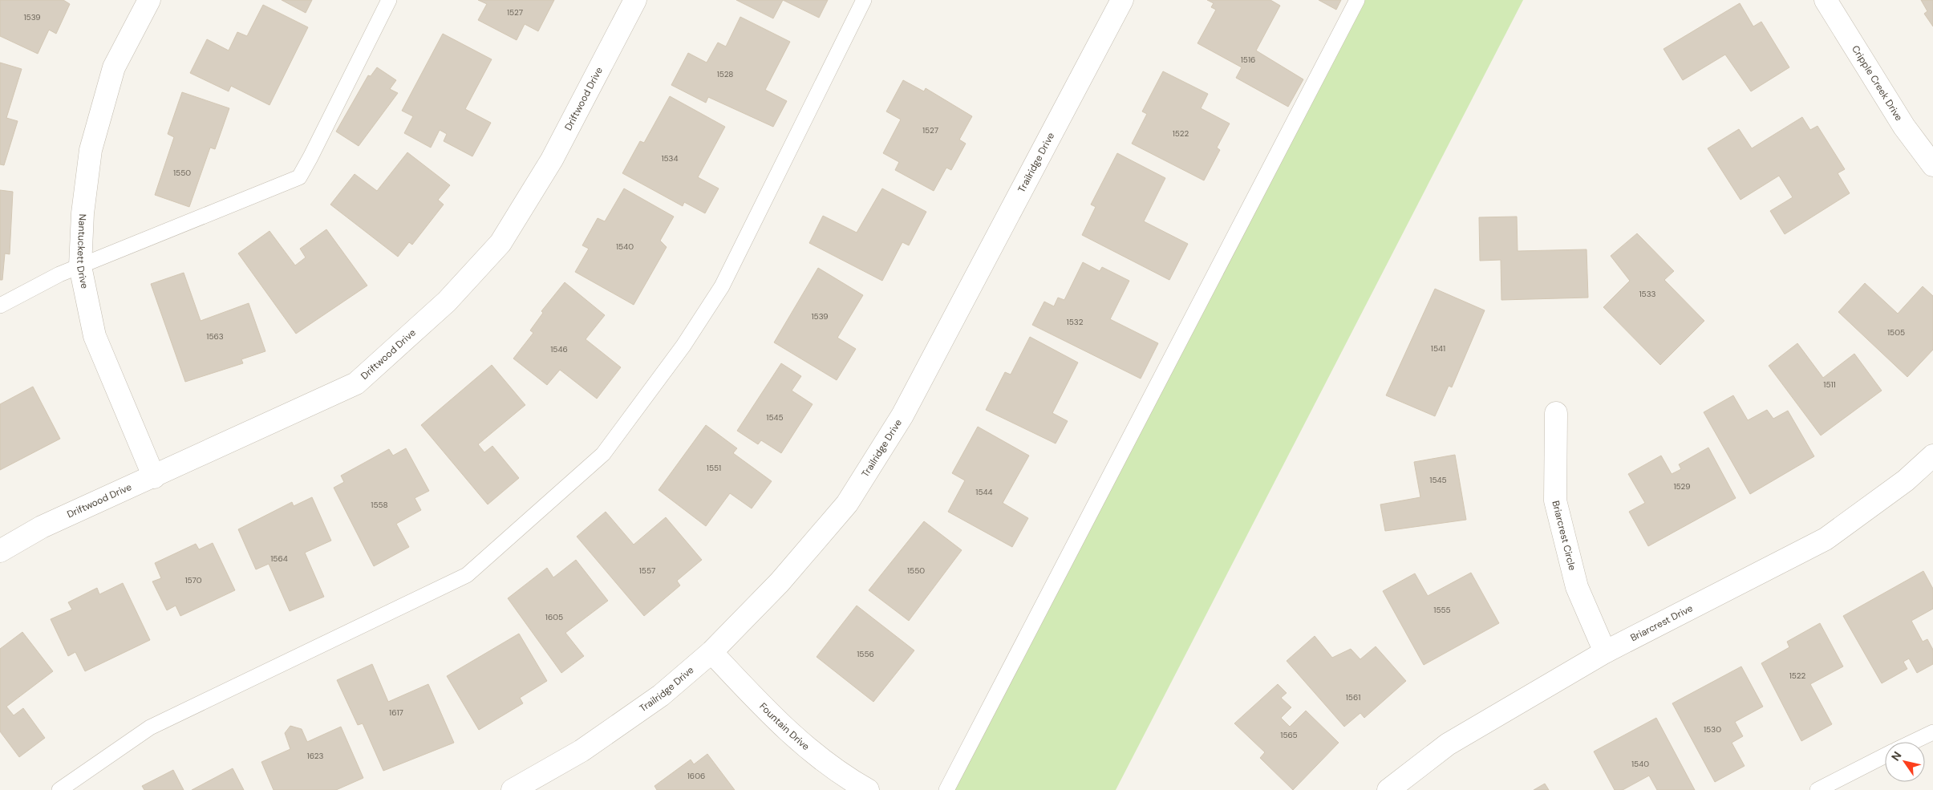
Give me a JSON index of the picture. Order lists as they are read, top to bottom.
{
  "streets": {
    "street": [
      "Cripple Creek Drive",
      "Driftwood Drive",
      "Trailridge Drive",
      "Nantuckett Drive",
      "Briarcrest Circle",
      "Briarcrest Drive",
      "Fountain Drive"
    ]
  },
  "crossings": [
    ["Driftwood Drive", "Nantuckett Drive"],
    ["Trailridge Drive", "Fountain Drive"],
    ["Briarcrest Circle", "Briarcrest Drive"]
  ],
  "house_numbers": [
    "1527",
    "1539",
    "1516",
    "1528",
    "1527",
    "1522",
    "1534",
    "1550",
    "1540",
    "1533",
    "1539",
    "1532",
    "1505",
    "1563",
    "1541",
    "1546",
    "1511",
    "1545",
    "1551",
    "1545",
    "1529",
    "1544",
    "1558",
    "1564",
    "1557",
    "1550",
    "1570",
    "1555",
    "1605",
    "1556",
    "1522",
    "1561",
    "1617",
    "1530",
    "1565",
    "1623",
    "1540",
    "1606"
  ],
  "north": "top left"
}
